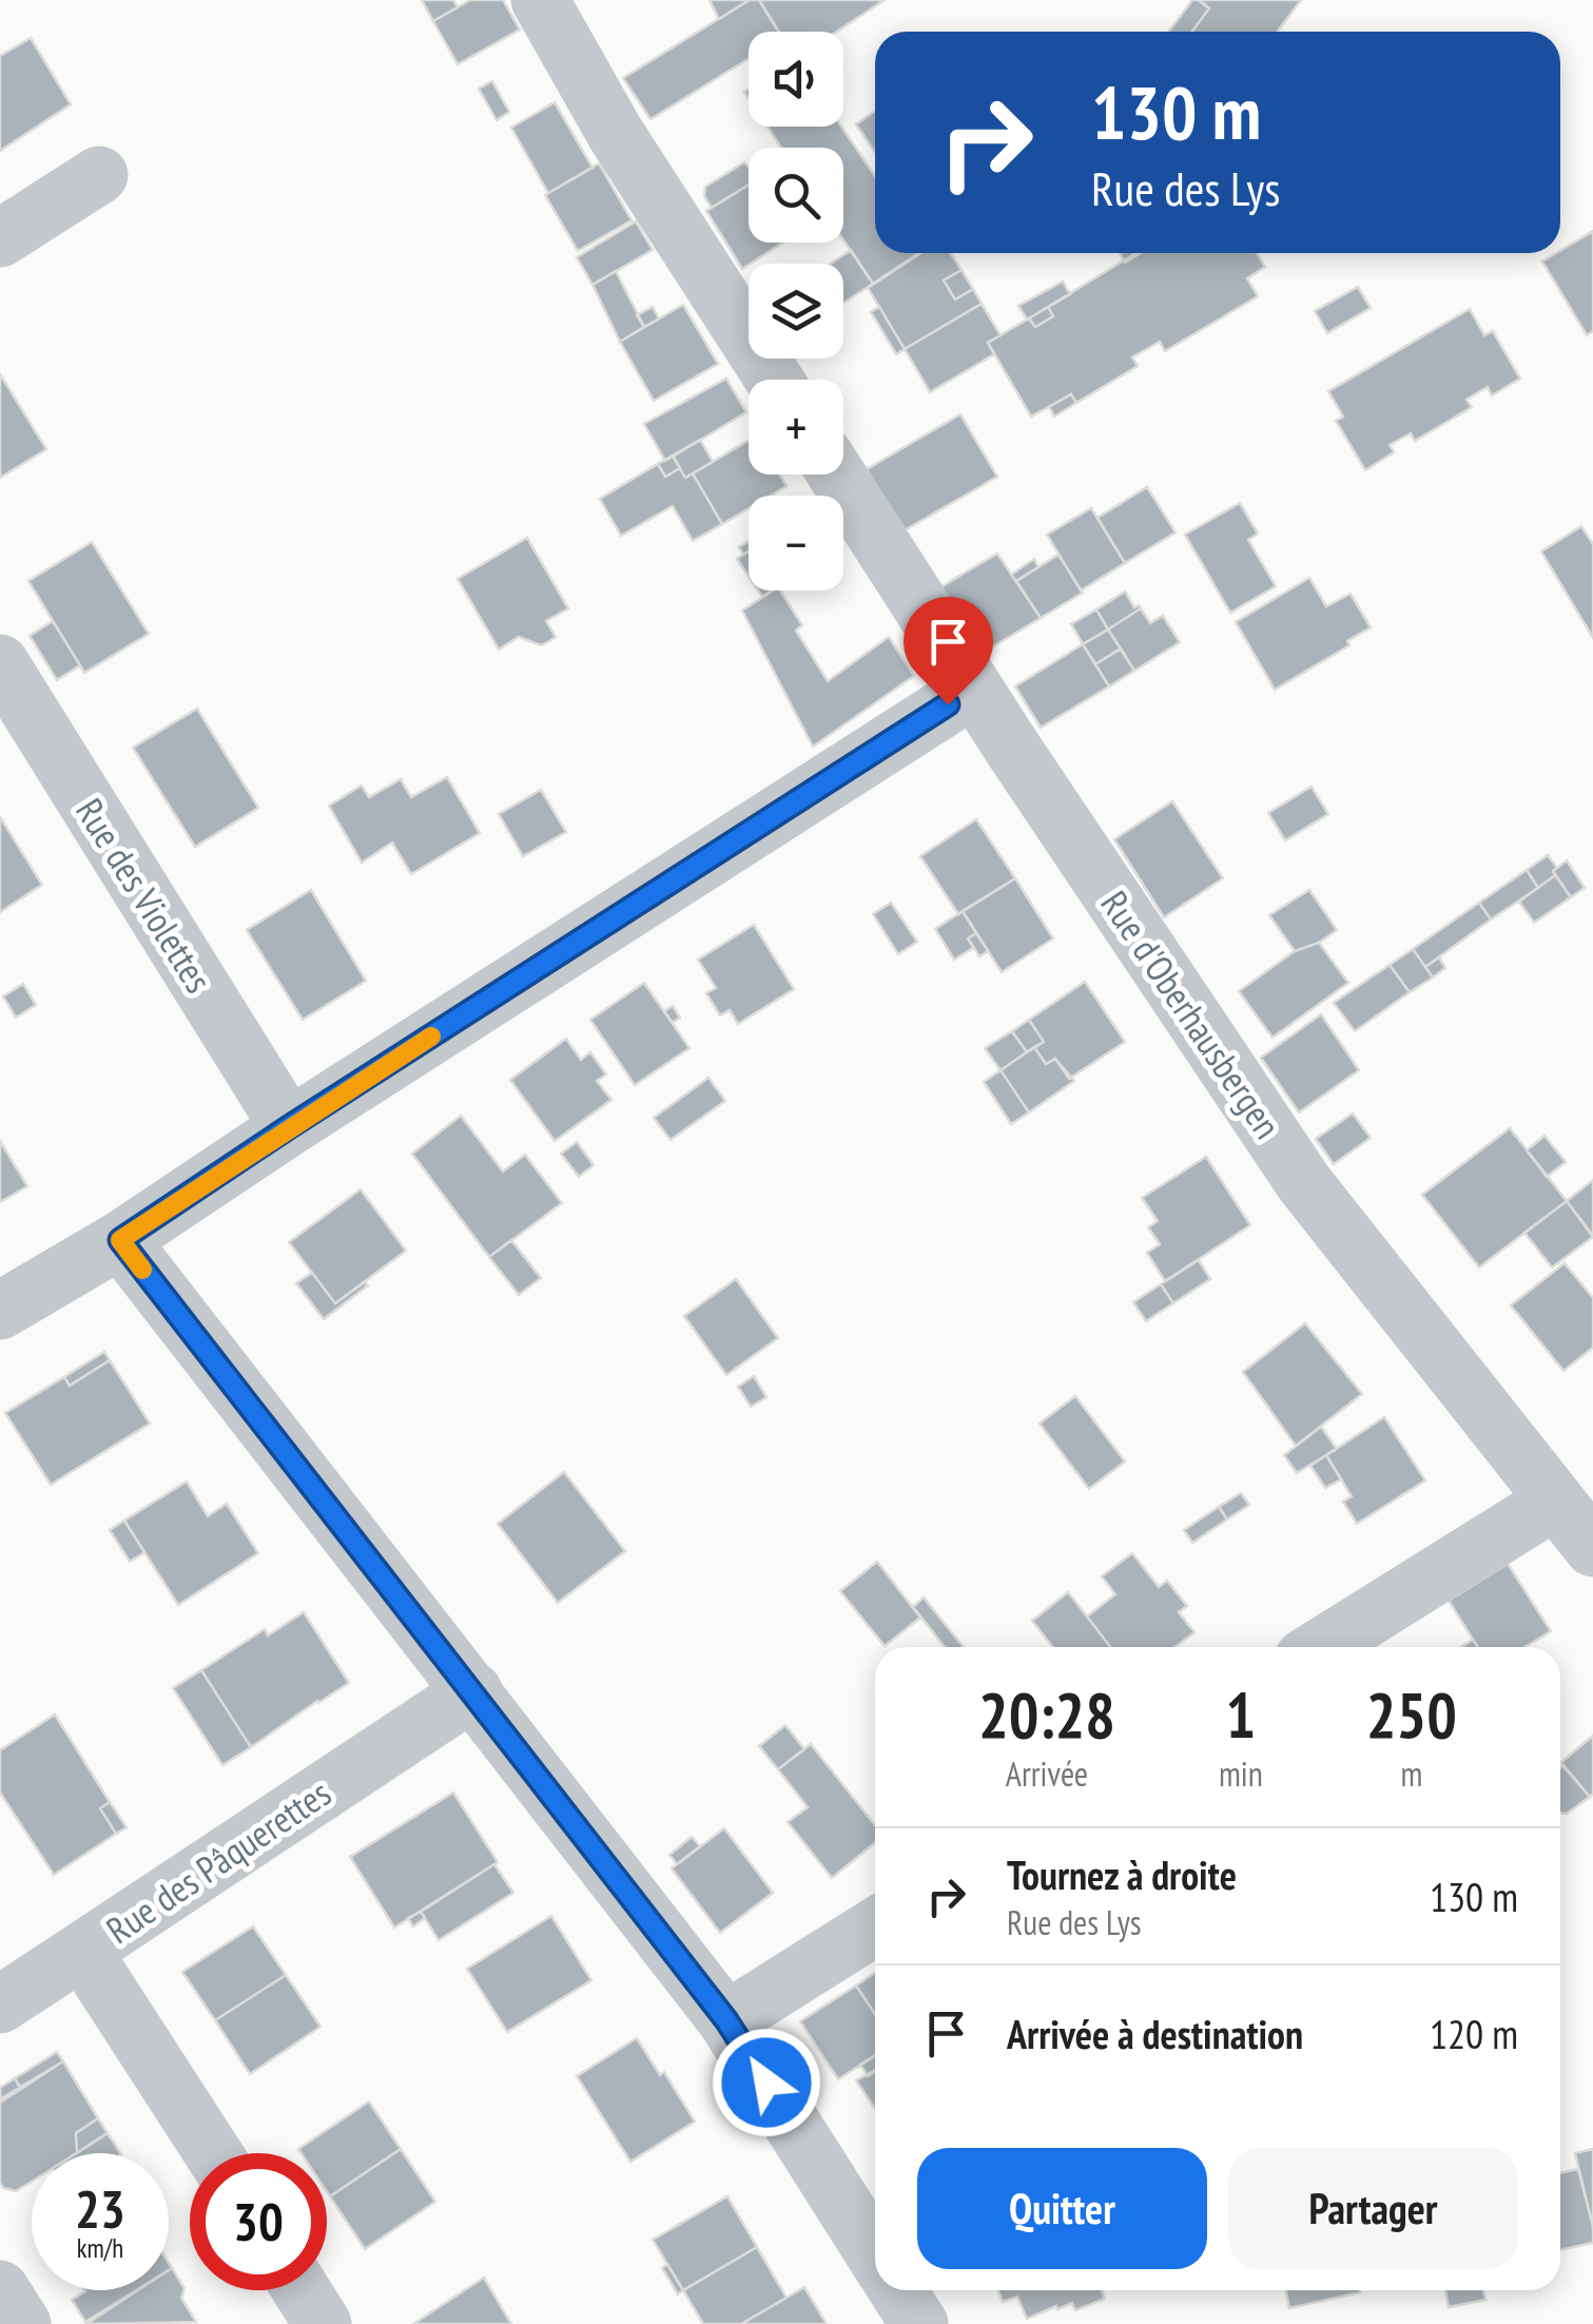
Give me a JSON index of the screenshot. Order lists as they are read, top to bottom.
{
  "streets": {
    "street": ["Rue des Violettes", "Rue d'Oberhausbergen", "Rue des Pâquerettes"]
  },
  "page": {
    "map_buttons": ["+", "−"],
    "turn": ["130 m", "Rue des Lys"],
    "eta": [
      "20:28",
      "Arrivée",
      "1",
      "min",
      "250",
      "m"
    ],
    "list": [
      {
        "name": "Tournez à droite",
        "note": "Rue des Lys",
        "value": "130 m"
      },
      {
        "name": "Arrivée à destination",
        "value": "120 m"
      }
    ],
    "buttons": ["Quitter", "Partager"],
    "speed": "23 km/h",
    "limit": "30"
  }
}
